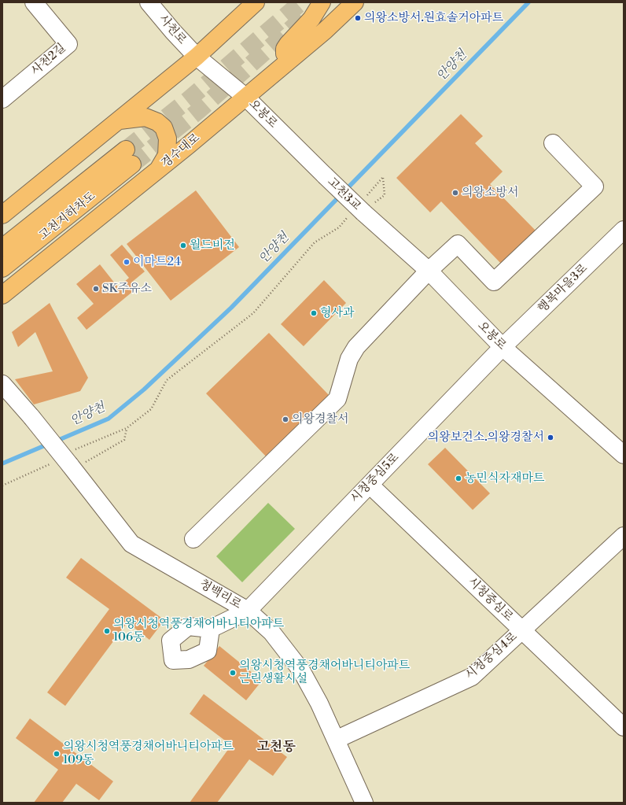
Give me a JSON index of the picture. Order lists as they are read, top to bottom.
{
  "streets": {
    "main road": ["경수대로", "고천지하차도"],
    "street": [
      "사천로",
      "사천2길",
      "오봉로",
      "고천3교",
      "행복마을3로",
      "시청중심5로",
      "청백리로",
      "시청중심로",
      "시청중심4로"
    ]
  },
  "crossings": [
    ["사천로", "오봉로"],
    ["오봉로", "경수대로"],
    ["오봉로", "고천3교"],
    ["오봉로", "행복마을3로"],
    ["오봉로", "시청중심5로"],
    ["행복마을3로", "시청중심5로"],
    ["시청중심5로", "청백리로"],
    ["시청중심5로", "시청중심로"],
    ["청백리로", "시청중심4로"],
    ["시청중심로", "시청중심4로"]
  ],
  "districts": ["고천동"],
  "water": ["안양천"],
  "places": [
    "의왕소방서.원효솔거아파트",
    "의왕소방서",
    "월드비전",
    "이마트24",
    "SK주유소",
    "형사과",
    "의왕경찰서",
    "의왕보건소.의왕경찰서",
    "농민식자재마트",
    "의왕시청역풍경채어바니티아파트 106동",
    "의왕시청역풍경채어바니티아파트 근린생활시설",
    "의왕시청역풍경채어바니티아파트 109동"
  ]
}
